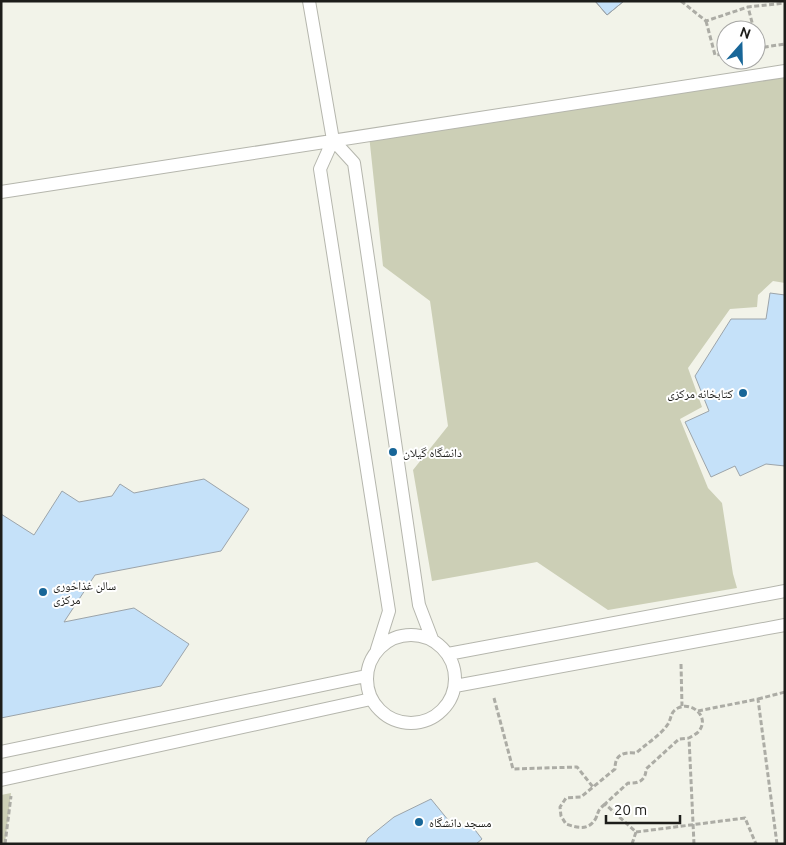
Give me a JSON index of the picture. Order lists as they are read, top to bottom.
{
  "places": [
    "کتابخانه مرکزی",
    "دانشگاه گیلان",
    "سالن غذاخوری مرکزی",
    "مسجد دانشگاه"
  ],
  "scale_bar": "20 m",
  "north": "top"
}
